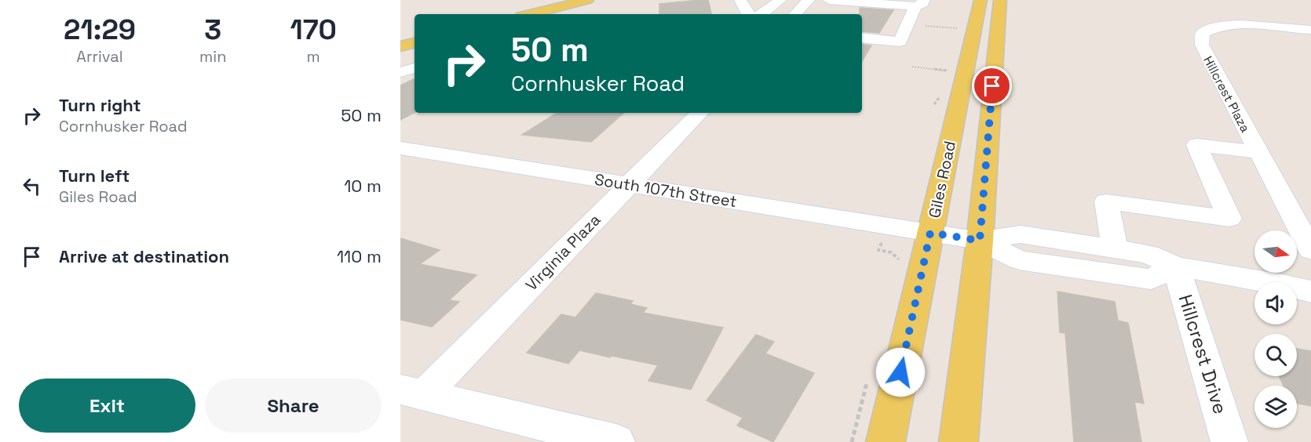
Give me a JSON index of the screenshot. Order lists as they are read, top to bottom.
{
  "streets": {
    "main road": ["Giles Road"],
    "street": [
      "Hillcrest Plaza",
      "South 107th Street",
      "Virginia Plaza",
      "Hillcrest Drive"
    ]
  },
  "crossings": [
    ["Giles Road", "South 107th Street"],
    ["South 107th Street", "Virginia Plaza"]
  ],
  "north": "right",
  "page": {
    "eta": [
      "21:29",
      "Arrival",
      "3",
      "min",
      "170",
      "m"
    ],
    "turn": ["50 m", "Cornhusker Road"],
    "list": [
      {
        "name": "Turn right",
        "note": "Cornhusker Road",
        "value": "50 m"
      },
      {
        "name": "Turn left",
        "note": "Giles Road",
        "value": "10 m"
      },
      {
        "name": "Arrive at destination",
        "value": "110 m"
      }
    ],
    "buttons": ["Exit", "Share"]
  }
}
